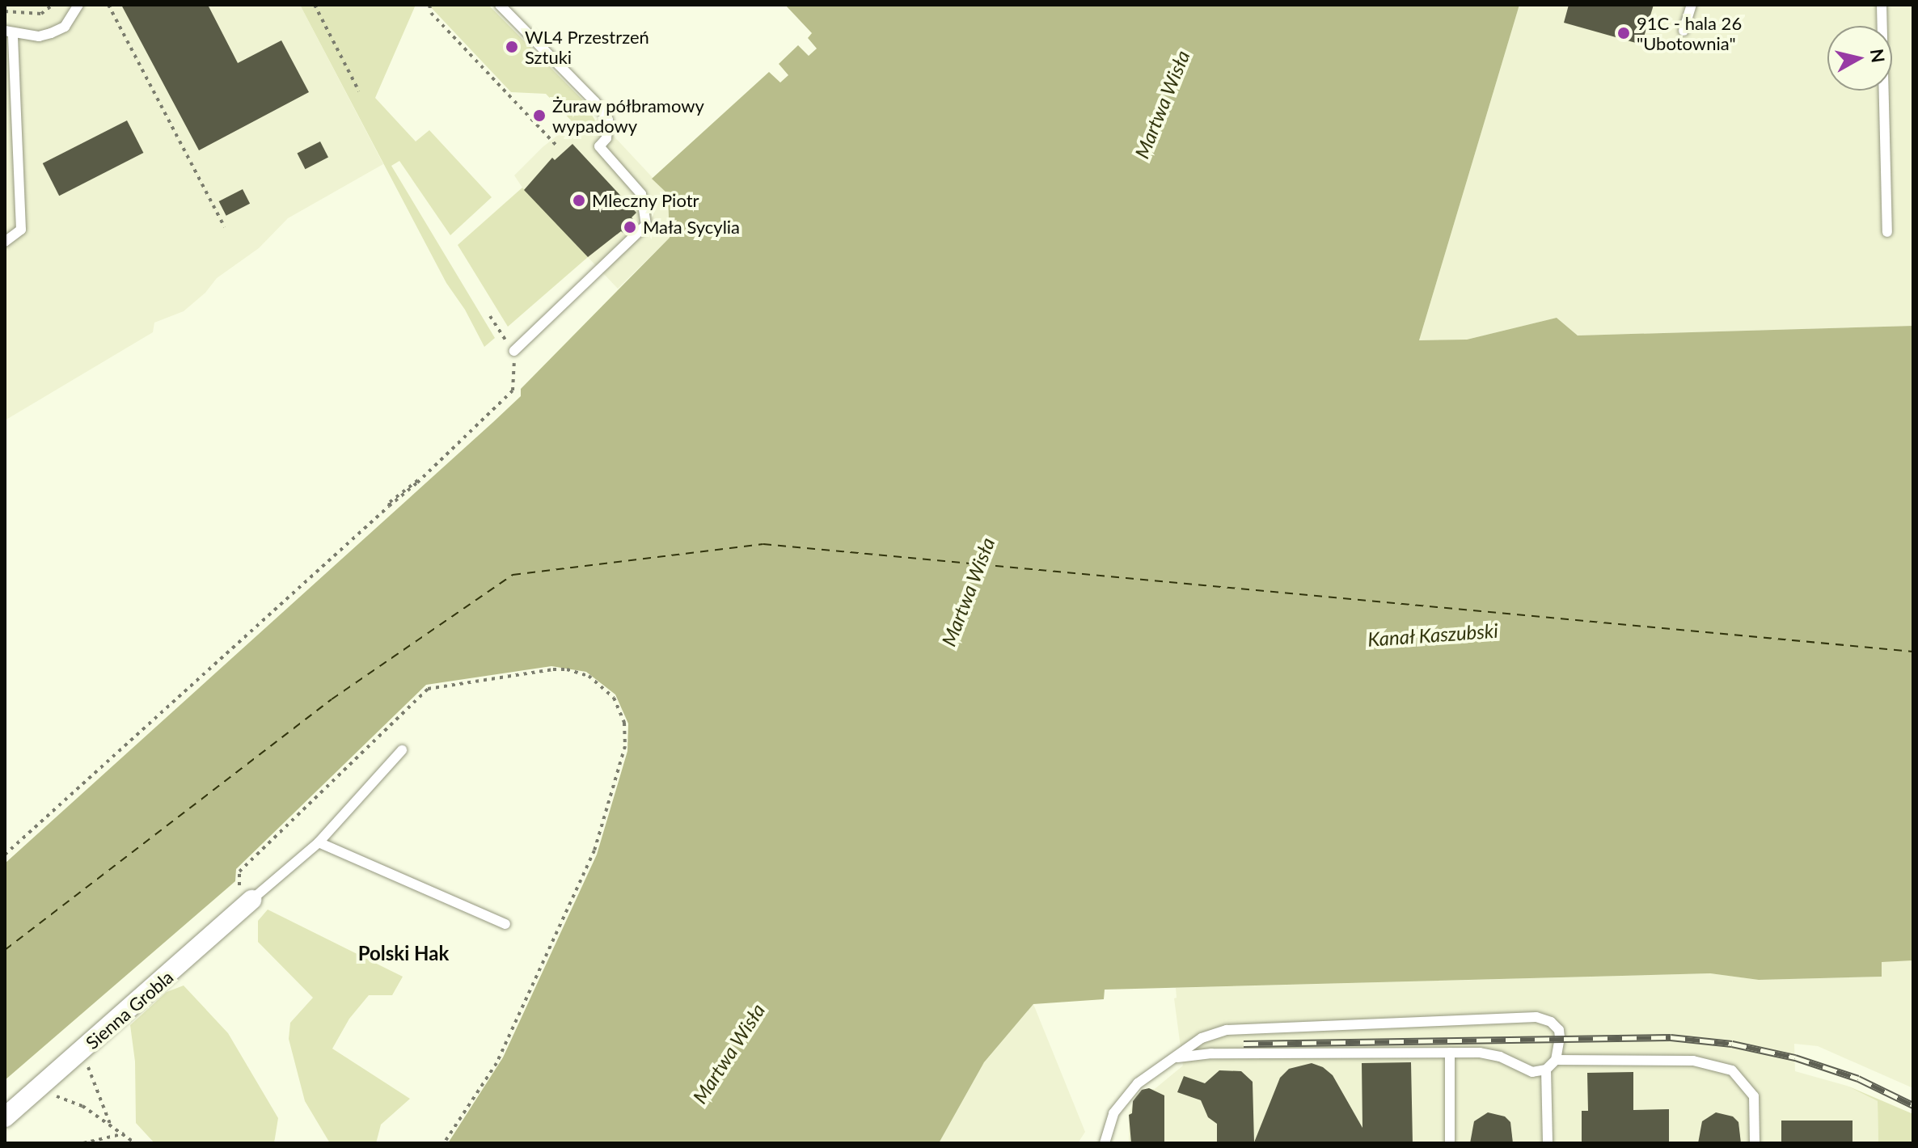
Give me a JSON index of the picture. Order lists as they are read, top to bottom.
{
  "streets": {
    "street": ["Sienna Grobla"]
  },
  "districts": ["Polski Hak"],
  "water": ["Martwa Wisła", "Kanał Kaszubski"],
  "places": [
    "91C - hala 26 \"Ubotownia\"",
    "WL4 Przestrzeń Sztuki",
    "Żuraw półbramowy wypadowy",
    "Mleczny Piotr",
    "Mała Sycylia"
  ],
  "north": "right"
}
